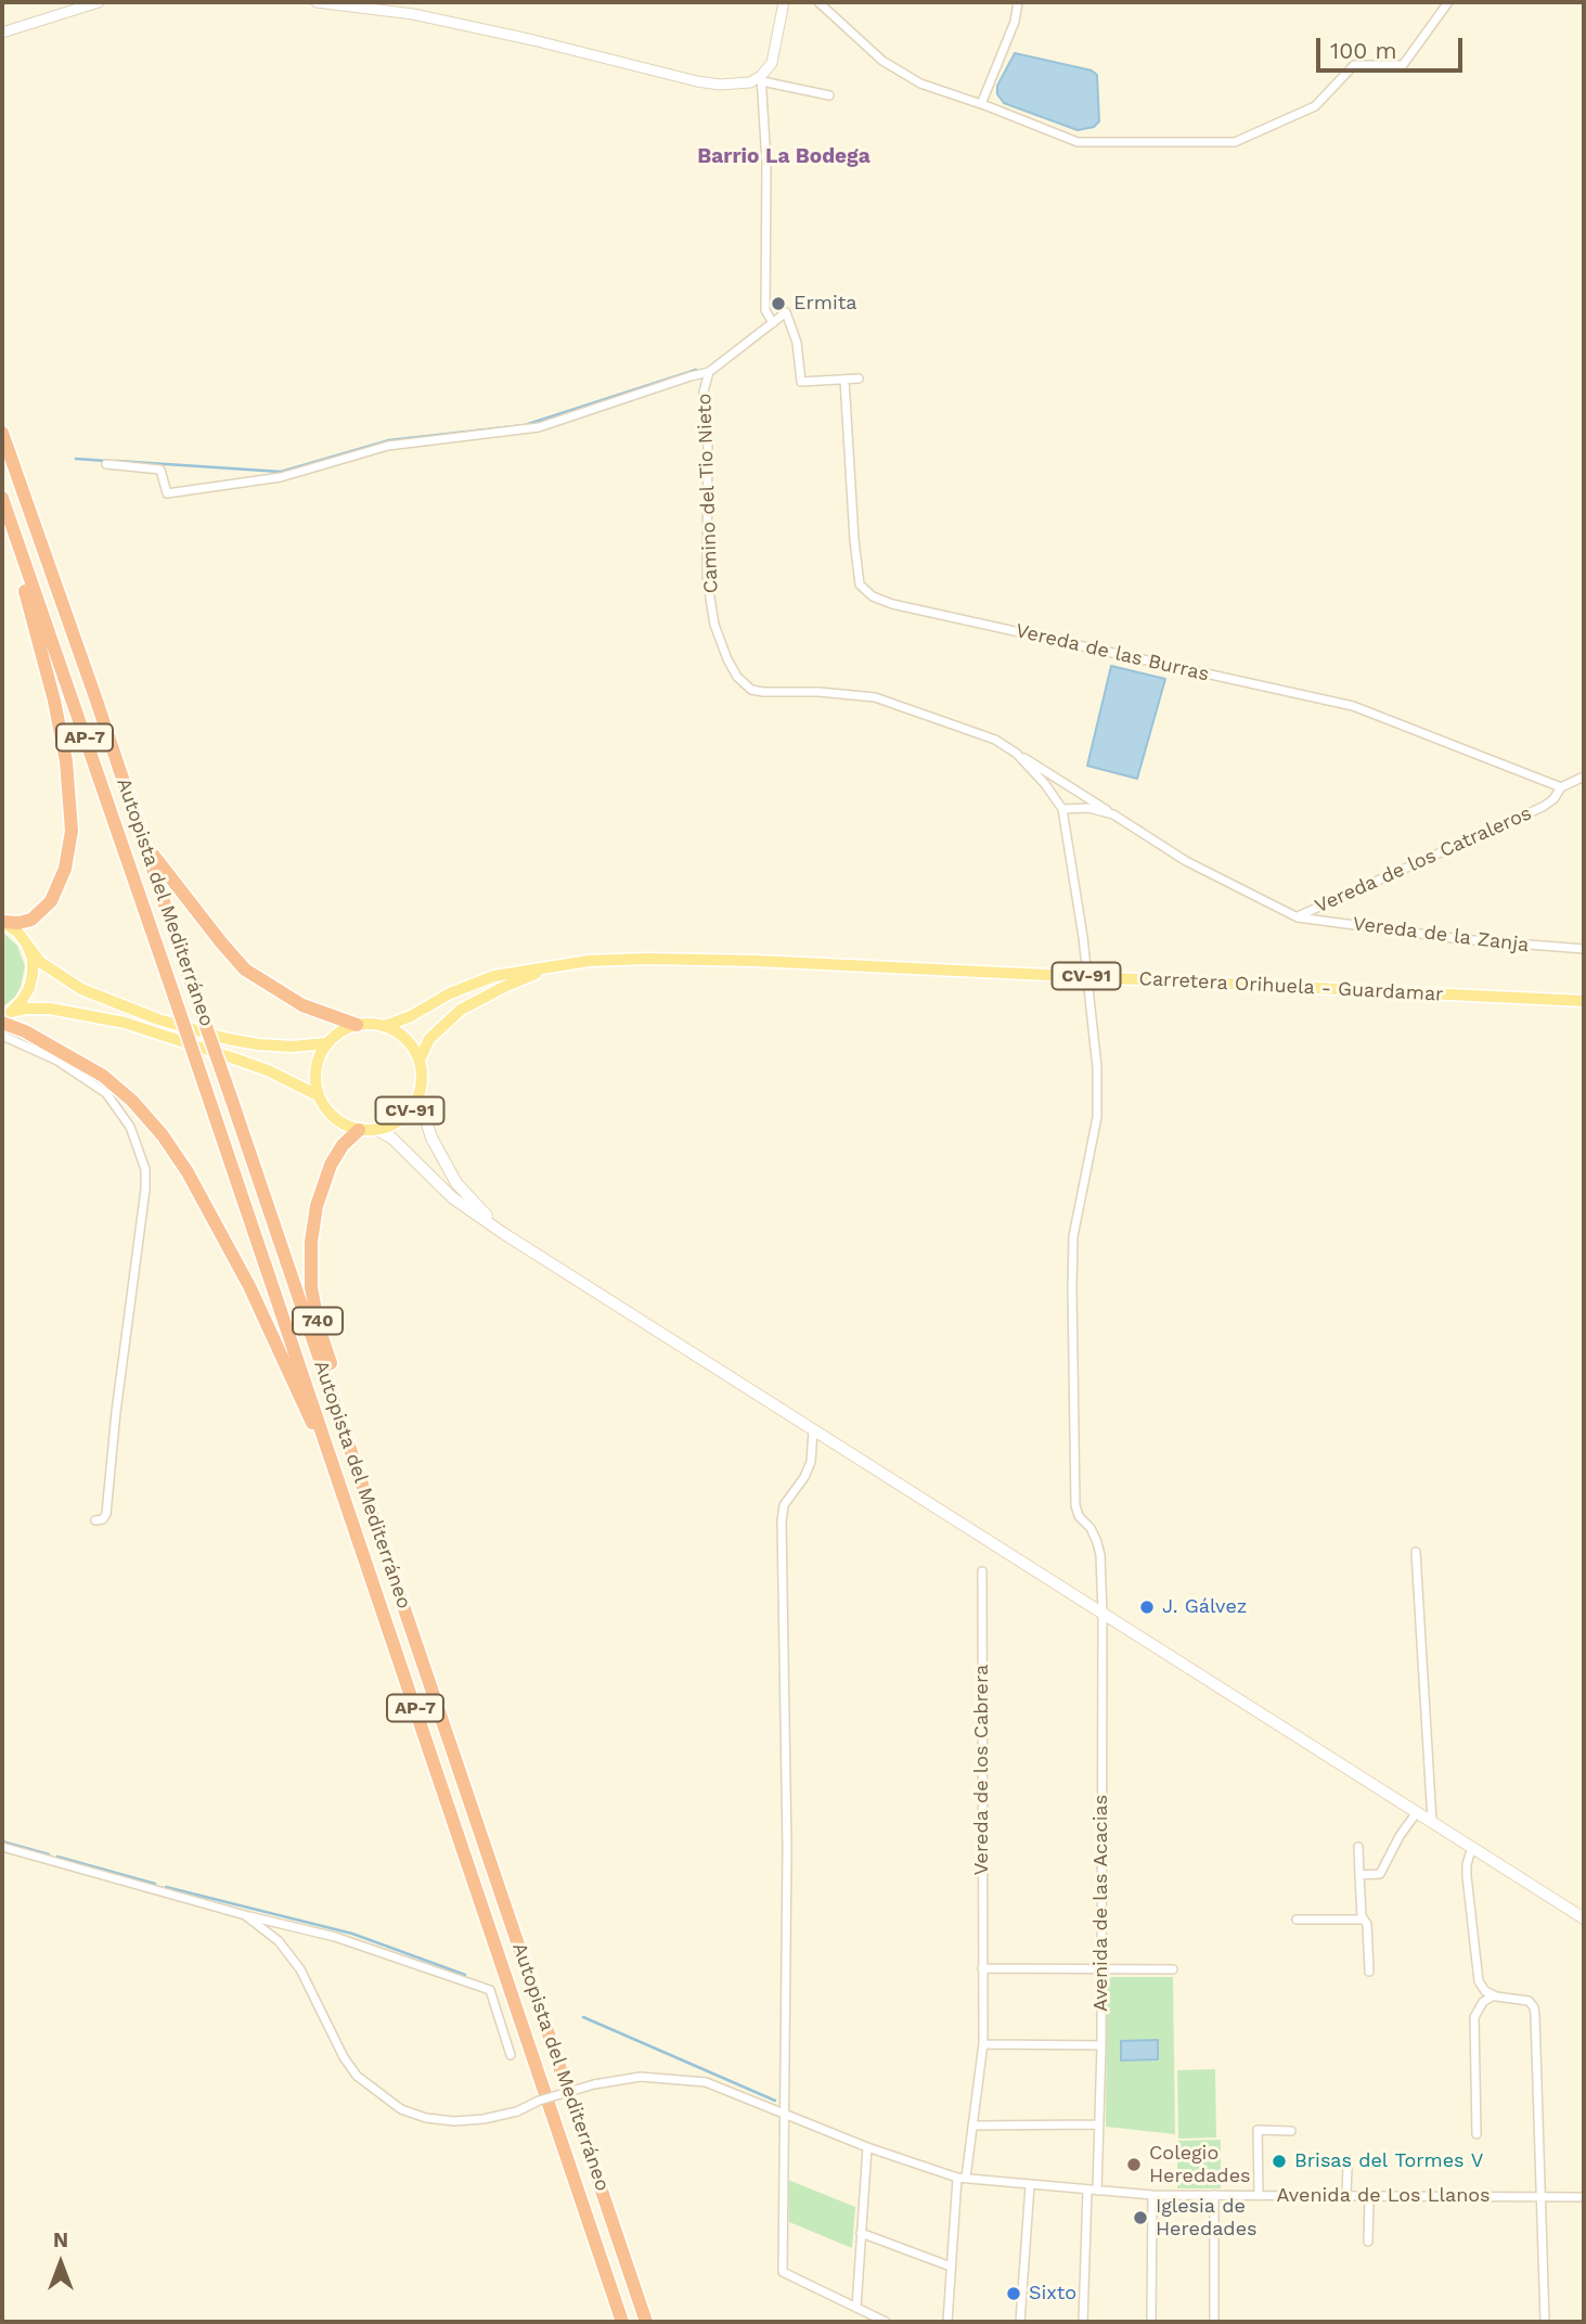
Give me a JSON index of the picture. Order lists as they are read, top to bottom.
{
  "streets": {
    "highway": ["AP-7", "Autopista del Mediterráneo", "740"],
    "main road": ["CV-91", "Carretera Orihuela - Guardamar"],
    "street": [
      "Camino del Tio Nieto",
      "Vereda de las Burras",
      "Vereda de los Catraleros",
      "Vereda de la Zanja",
      "Vereda de los Cabrera",
      "Avenida de las Acacias",
      "Avenida de Los Llanos"
    ]
  },
  "crossings": [
    ["Camino del Tio Nieto", "Vereda de los Catraleros"],
    ["Camino del Tio Nieto", "Vereda de la Zanja"],
    ["Camino del Tio Nieto", "Avenida de las Acacias"],
    ["Vereda de las Burras", "Vereda de los Catraleros"],
    ["Vereda de los Catraleros", "Vereda de la Zanja"],
    ["Autopista del Mediterráneo", "740"],
    ["CV-91", "Carretera Orihuela - Guardamar"],
    ["CV-91", "740"],
    ["Carretera Orihuela - Guardamar", "740"],
    ["Vereda de los Cabrera", "Avenida de Los Llanos"],
    ["Avenida de las Acacias", "Avenida de Los Llanos"]
  ],
  "districts": ["Barrio La Bodega"],
  "places": [
    "Ermita",
    "J. Gálvez",
    "Brisas del Tormes V",
    "Colegio Heredades",
    "Iglesia de Heredades",
    "Sixto"
  ],
  "scale_bar": "100 m",
  "north": "top"
}
